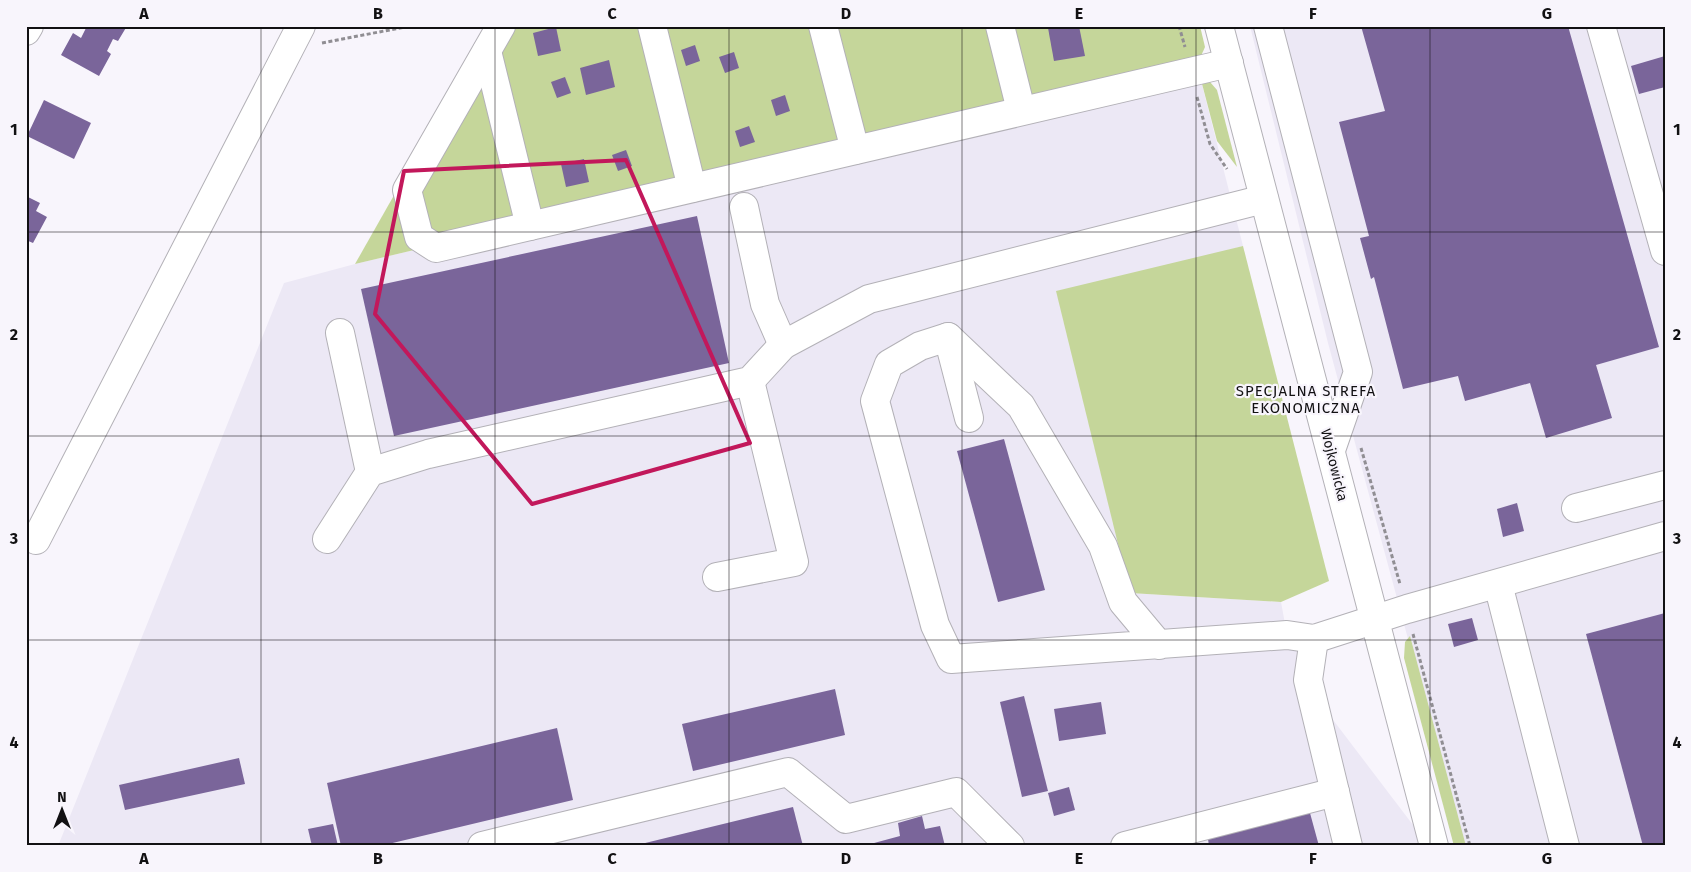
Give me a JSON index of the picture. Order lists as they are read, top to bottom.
{
  "streets": {
    "street": ["Wojkowicka"]
  },
  "districts": ["SPECJALNA STREFA EKONOMICZNA"],
  "north": "top",
  "grid": {
    "columns": [
      "A",
      "B",
      "C",
      "D",
      "E",
      "F",
      "G"
    ],
    "rows": [
      "1",
      "2",
      "3",
      "4"
    ]
  }
}
